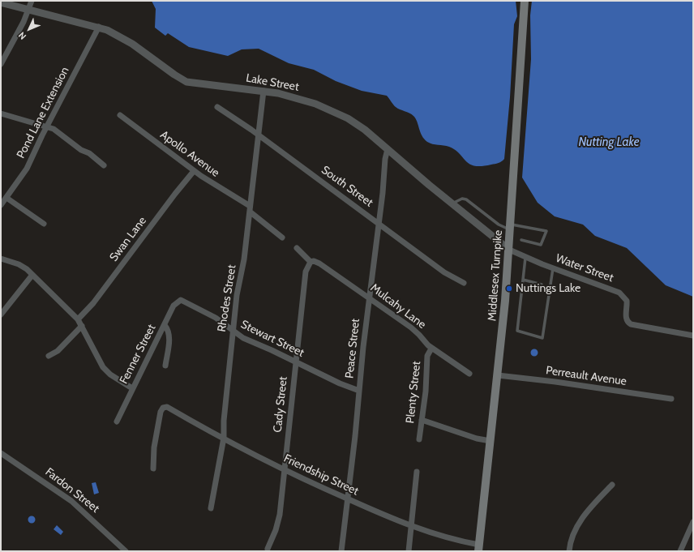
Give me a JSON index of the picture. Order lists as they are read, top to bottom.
{
  "streets": {
    "main road": ["Middlesex Turnpike"],
    "street": [
      "Lake Street",
      "Pond Lane Extension",
      "Apollo Avenue",
      "South Street",
      "Swan Lane",
      "Water Street",
      "Rhodes Street",
      "Mulcahy Lane",
      "Stewart Street",
      "Peace Street",
      "Fenner Street",
      "Perreault Avenue",
      "Plenty Street",
      "Cady Street",
      "Friendship Street",
      "Fardon Street"
    ]
  },
  "crossings": [
    ["Lake Street", "Pond Lane Extension"],
    ["Lake Street", "Water Street"],
    ["Lake Street", "Middlesex Turnpike"],
    ["Lake Street", "Rhodes Street"],
    ["Lake Street", "Peace Street"],
    ["Apollo Avenue", "Swan Lane"],
    ["Apollo Avenue", "Rhodes Street"],
    ["South Street", "Rhodes Street"],
    ["South Street", "Peace Street"],
    ["Water Street", "Middlesex Turnpike"],
    ["Middlesex Turnpike", "Perreault Avenue"],
    ["Middlesex Turnpike", "Friendship Street"],
    ["Rhodes Street", "Stewart Street"],
    ["Rhodes Street", "Friendship Street"],
    ["Mulcahy Lane", "Peace Street"],
    ["Mulcahy Lane", "Plenty Street"],
    ["Mulcahy Lane", "Cady Street"],
    ["Stewart Street", "Peace Street"],
    ["Stewart Street", "Fenner Street"],
    ["Stewart Street", "Cady Street"],
    ["Peace Street", "Friendship Street"],
    ["Cady Street", "Friendship Street"]
  ],
  "water": ["Nutting Lake"],
  "places": ["Nuttings Lake"],
  "north": "bottom left"
}
